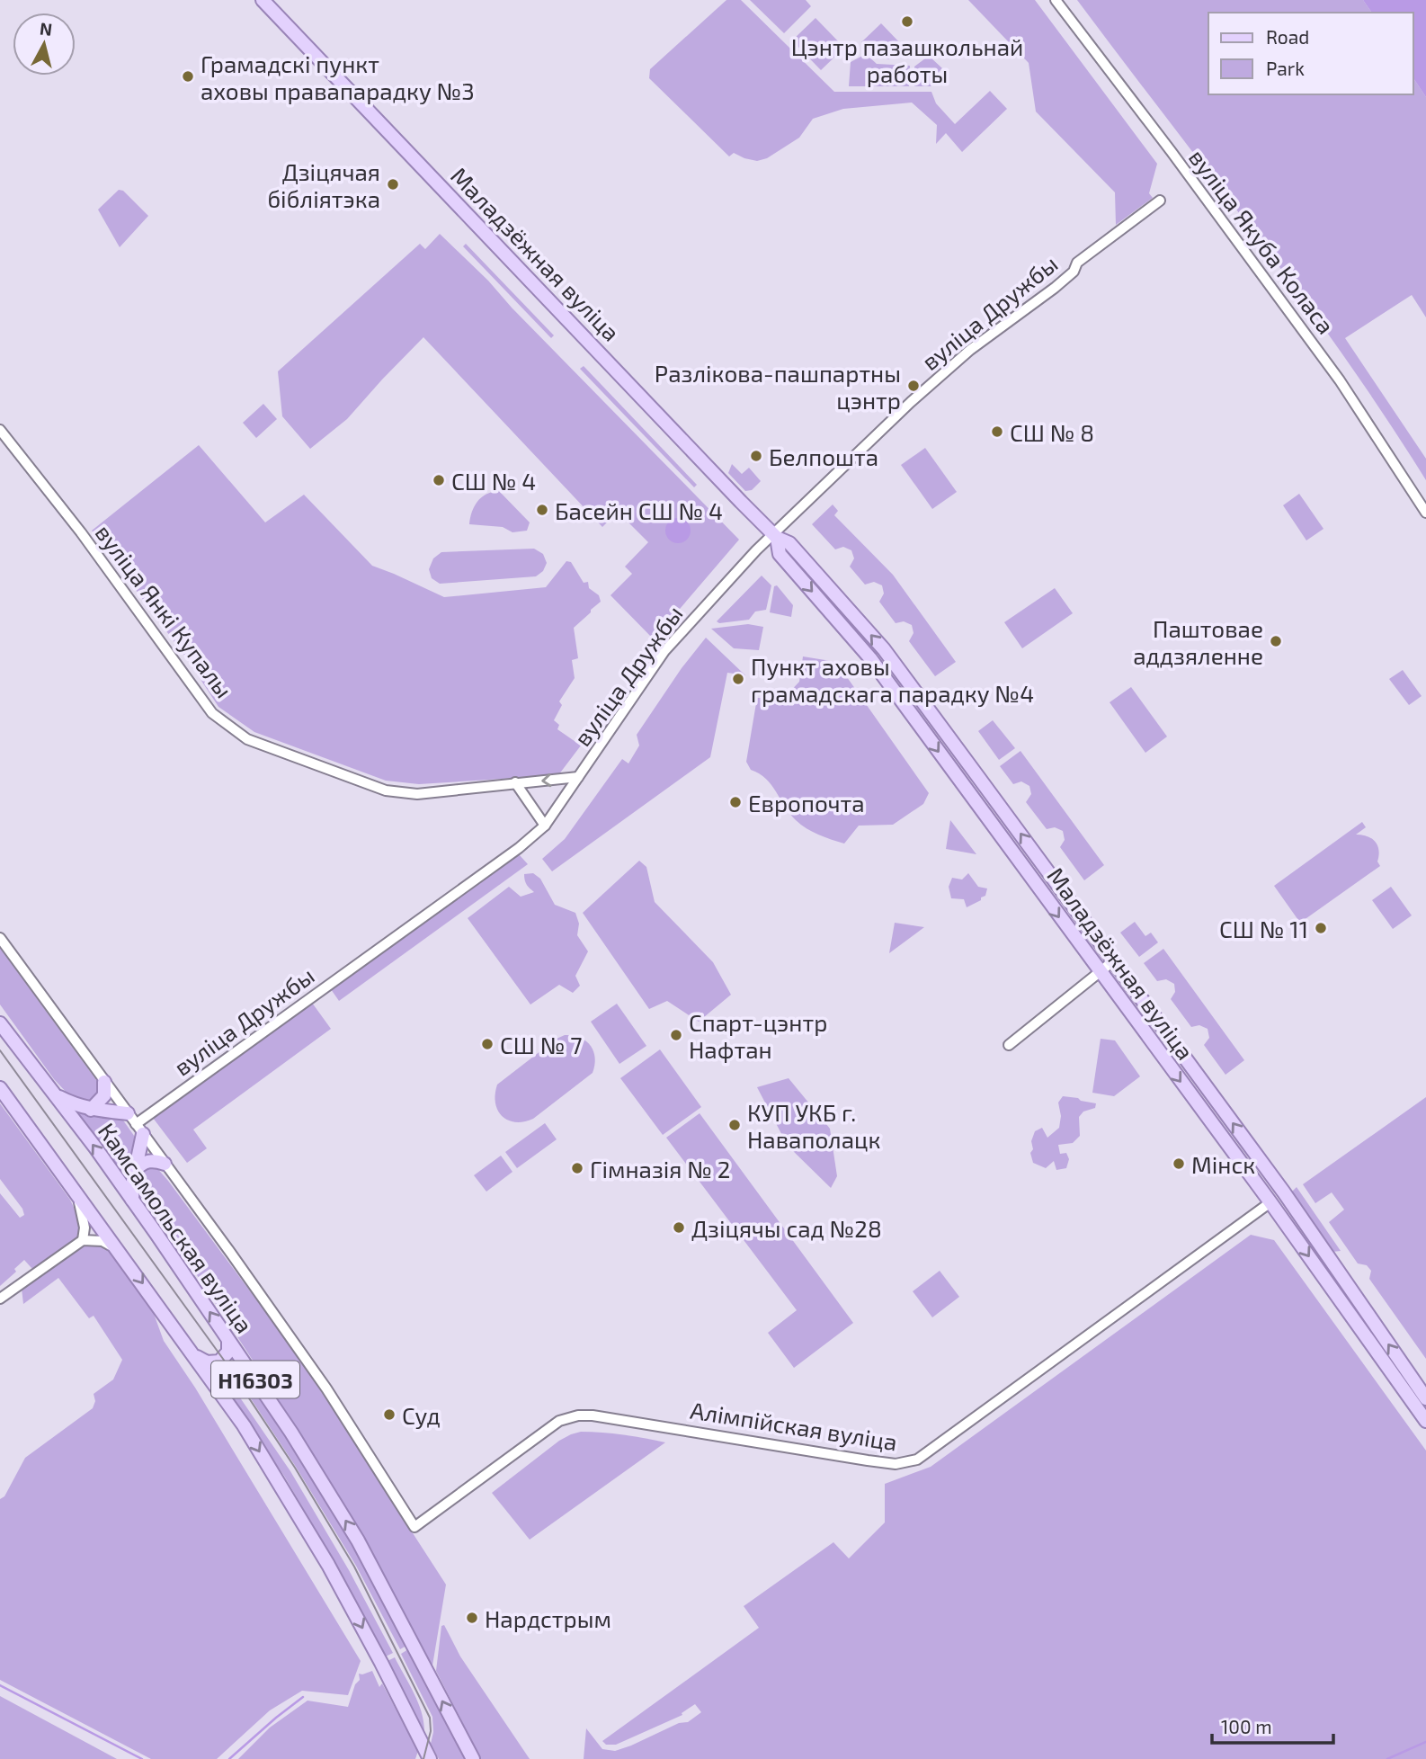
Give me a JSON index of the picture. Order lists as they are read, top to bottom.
{
  "streets": {
    "main road": ["Маладзёжная вуліца", "Камсамольская вуліца", "Н16303"],
    "street": [
      "вуліца Якуба Коласа",
      "вуліца Дружбы",
      "вуліца Янкі Купалы",
      "Алімпійская вуліца"
    ]
  },
  "crossings": [
    ["Маладзёжная вуліца", "вуліца Дружбы"],
    ["Маладзёжная вуліца", "Алімпійская вуліца"],
    ["вуліца Дружбы", "вуліца Янкі Купалы"],
    ["вуліца Дружбы", "Камсамольская вуліца"],
    ["Камсамольская вуліца", "Алімпійская вуліца"]
  ],
  "places": [
    "Цэнтр пазашкольнай работы",
    "Грамадскі пункт аховы правапарадку №3",
    "Дзіцячая бібліятэка",
    "Разлікова-пашпартны цэнтр",
    "СШ № 8",
    "Белпошта",
    "СШ № 4",
    "Басейн СШ № 4",
    "Паштовае аддзяленне",
    "Пункт аховы грамадскага парадку №4",
    "Европочта",
    "СШ № 11",
    "Спарт-цэнтр Нафтан",
    "СШ № 7",
    "КУП УКБ г. Наваполацк",
    "Мінск",
    "Гімназія № 2",
    "Дзіцячы сад №28",
    "Суд",
    "Нардстрым"
  ],
  "legend": ["Road", "Park"],
  "scale_bar": "100 m",
  "north": "top"
}
